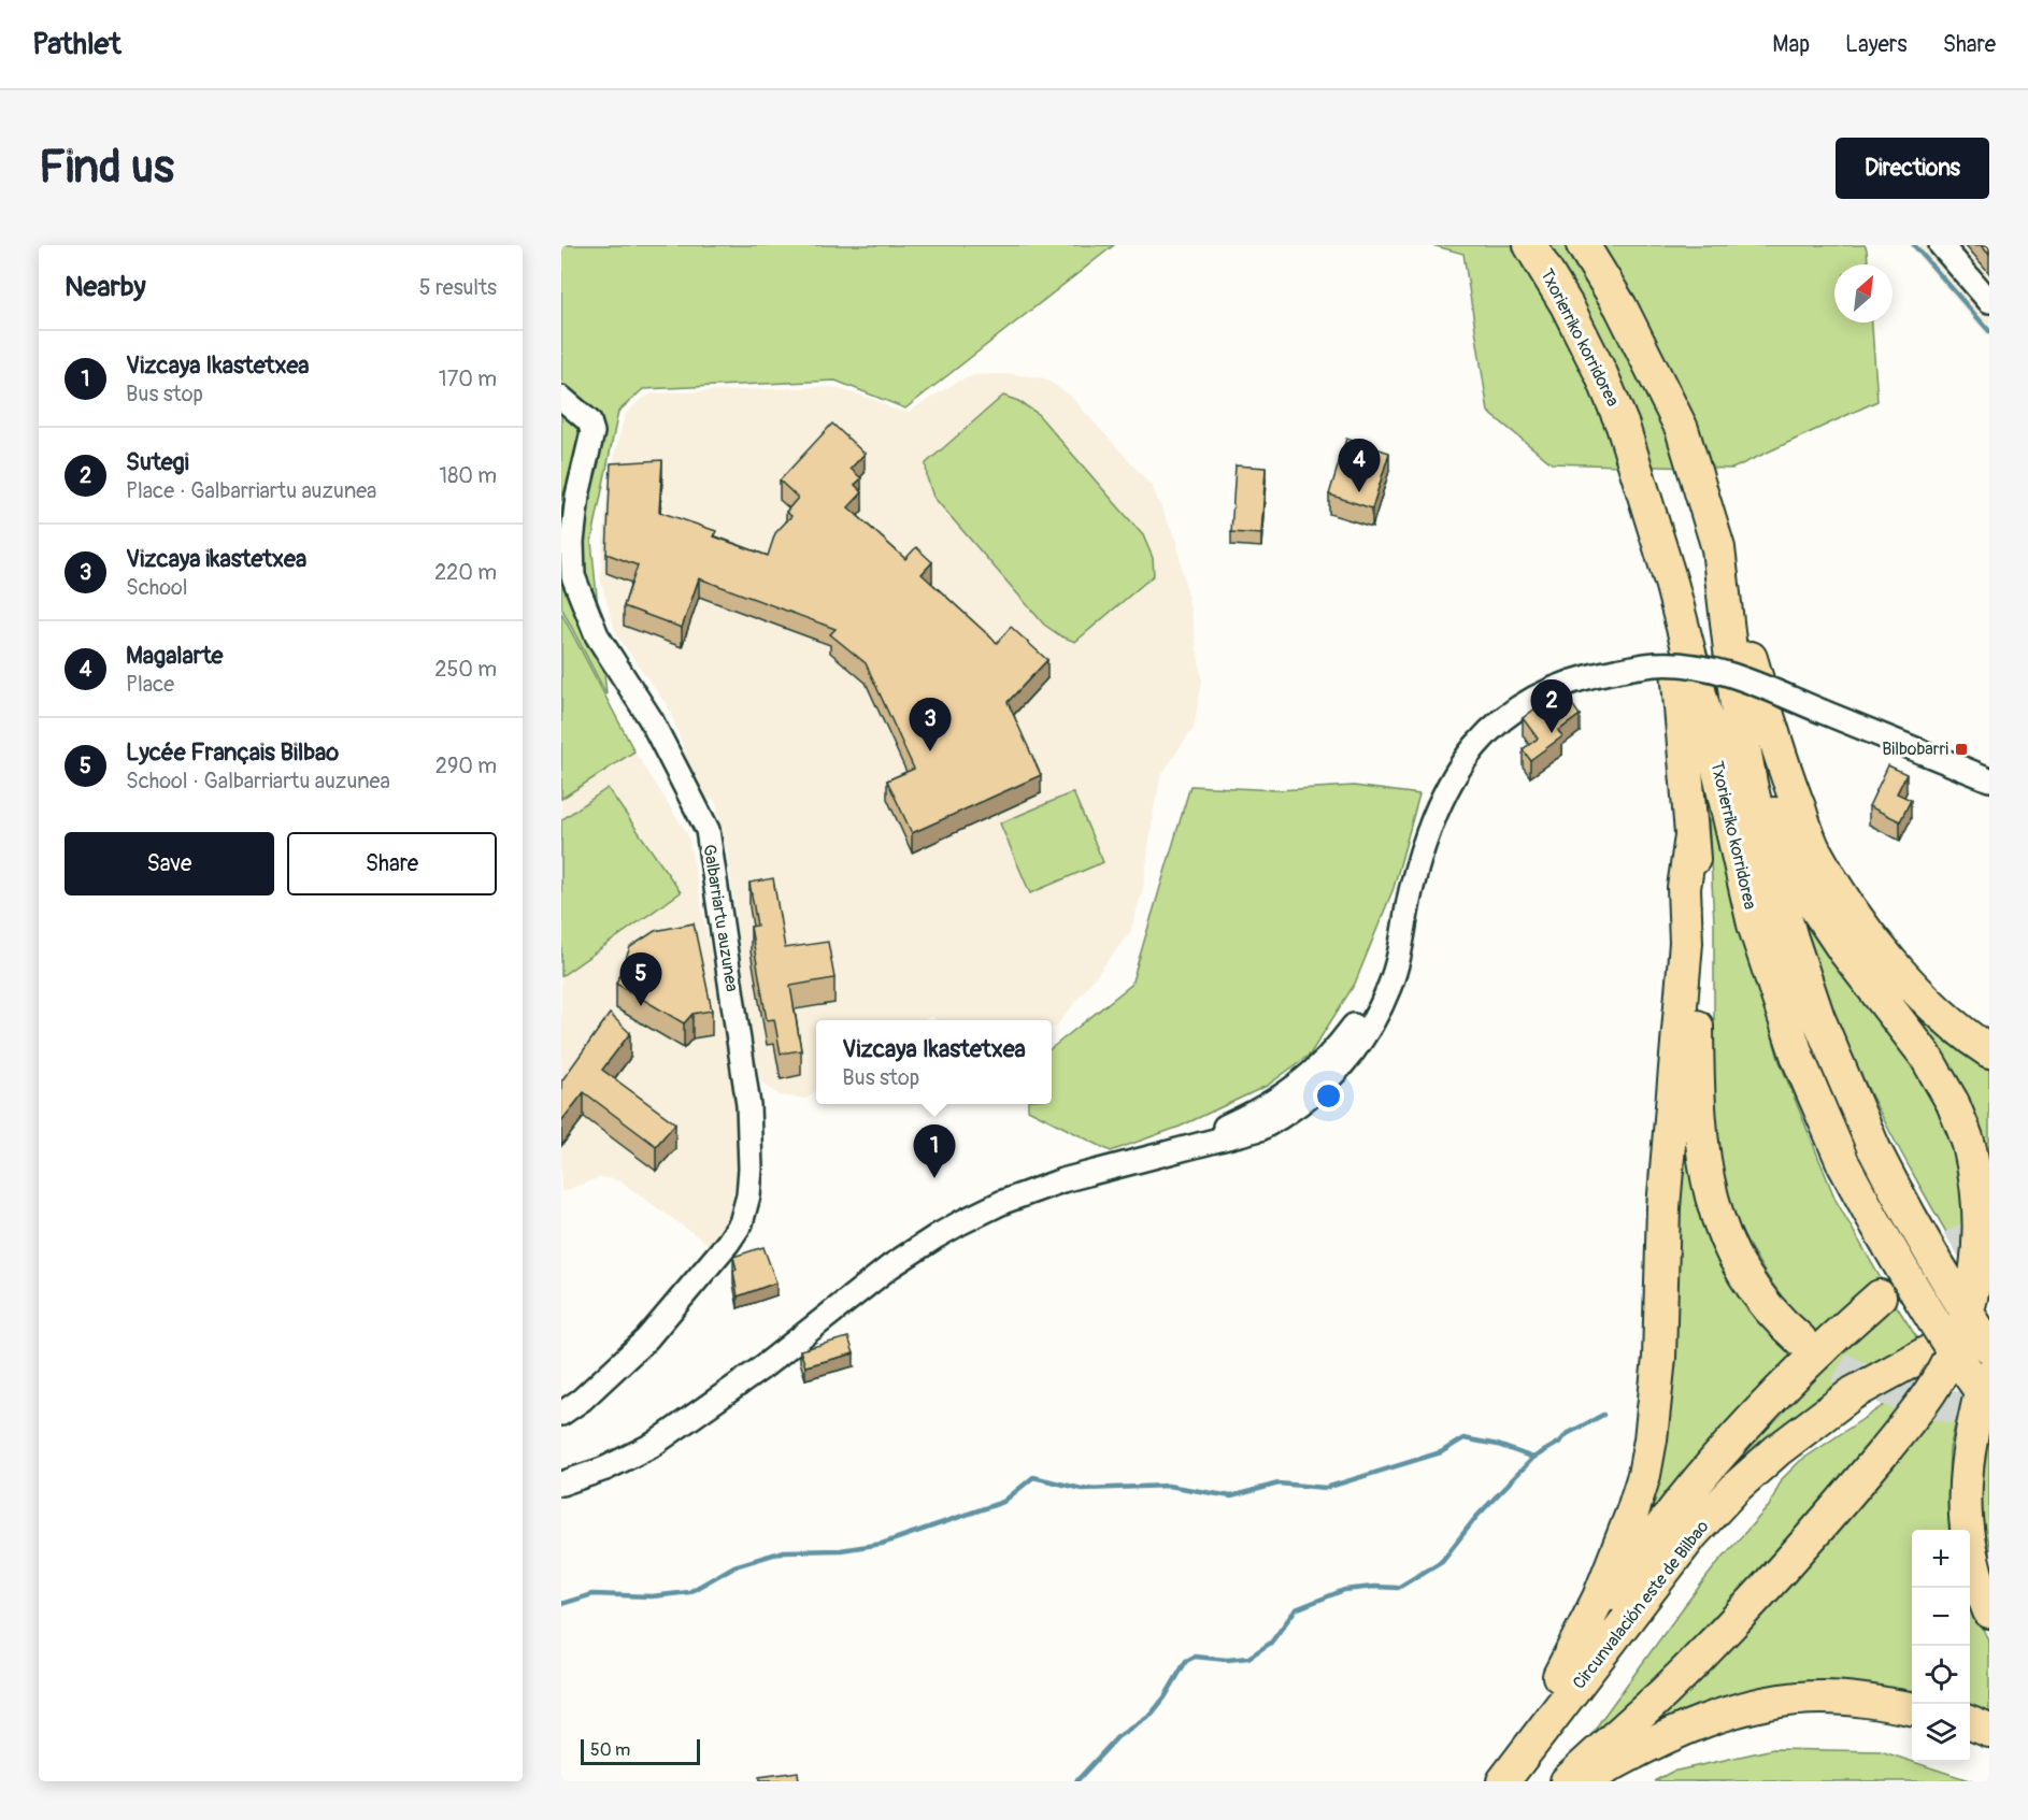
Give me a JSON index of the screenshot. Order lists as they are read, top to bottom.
{
  "streets": {
    "highway": ["Txorierriko korridorea", "Circunvalación este de Bilbao"],
    "street": ["Galbarriartu auzunea"]
  },
  "places": {
    "transit": ["Bilbobarri"]
  },
  "scale_bar": "50 m",
  "north": "top right",
  "page": {
    "header": "Pathlet",
    "nav": ["Map", "Layers", "Share"],
    "buttons": [
      "Directions",
      ["Save", "Share"]
    ],
    "title": "Find us",
    "heading": ["Nearby", "5 results"],
    "list": [
      {
        "mark": "1",
        "name": "Vizcaya Ikastetxea",
        "note": "Bus stop",
        "value": "170 m"
      },
      {
        "mark": "2",
        "name": "Sutegi",
        "note": "Place · Galbarriartu auzunea",
        "value": "180 m"
      },
      {
        "mark": "3",
        "name": "Vizcaya ikastetxea",
        "note": "School",
        "value": "220 m"
      },
      {
        "mark": "4",
        "name": "Magalarte",
        "note": "Place",
        "value": "250 m"
      },
      {
        "mark": "5",
        "name": "Lycée Français Bilbao",
        "note": "School · Galbarriartu auzunea",
        "value": "290 m"
      }
    ],
    "pins": [
      "4",
      "2",
      "3",
      "5",
      "1"
    ],
    "popup": ["Vizcaya Ikastetxea", "Bus stop"],
    "map_buttons": ["+", "−"],
    "scale": "50 m"
  }
}
